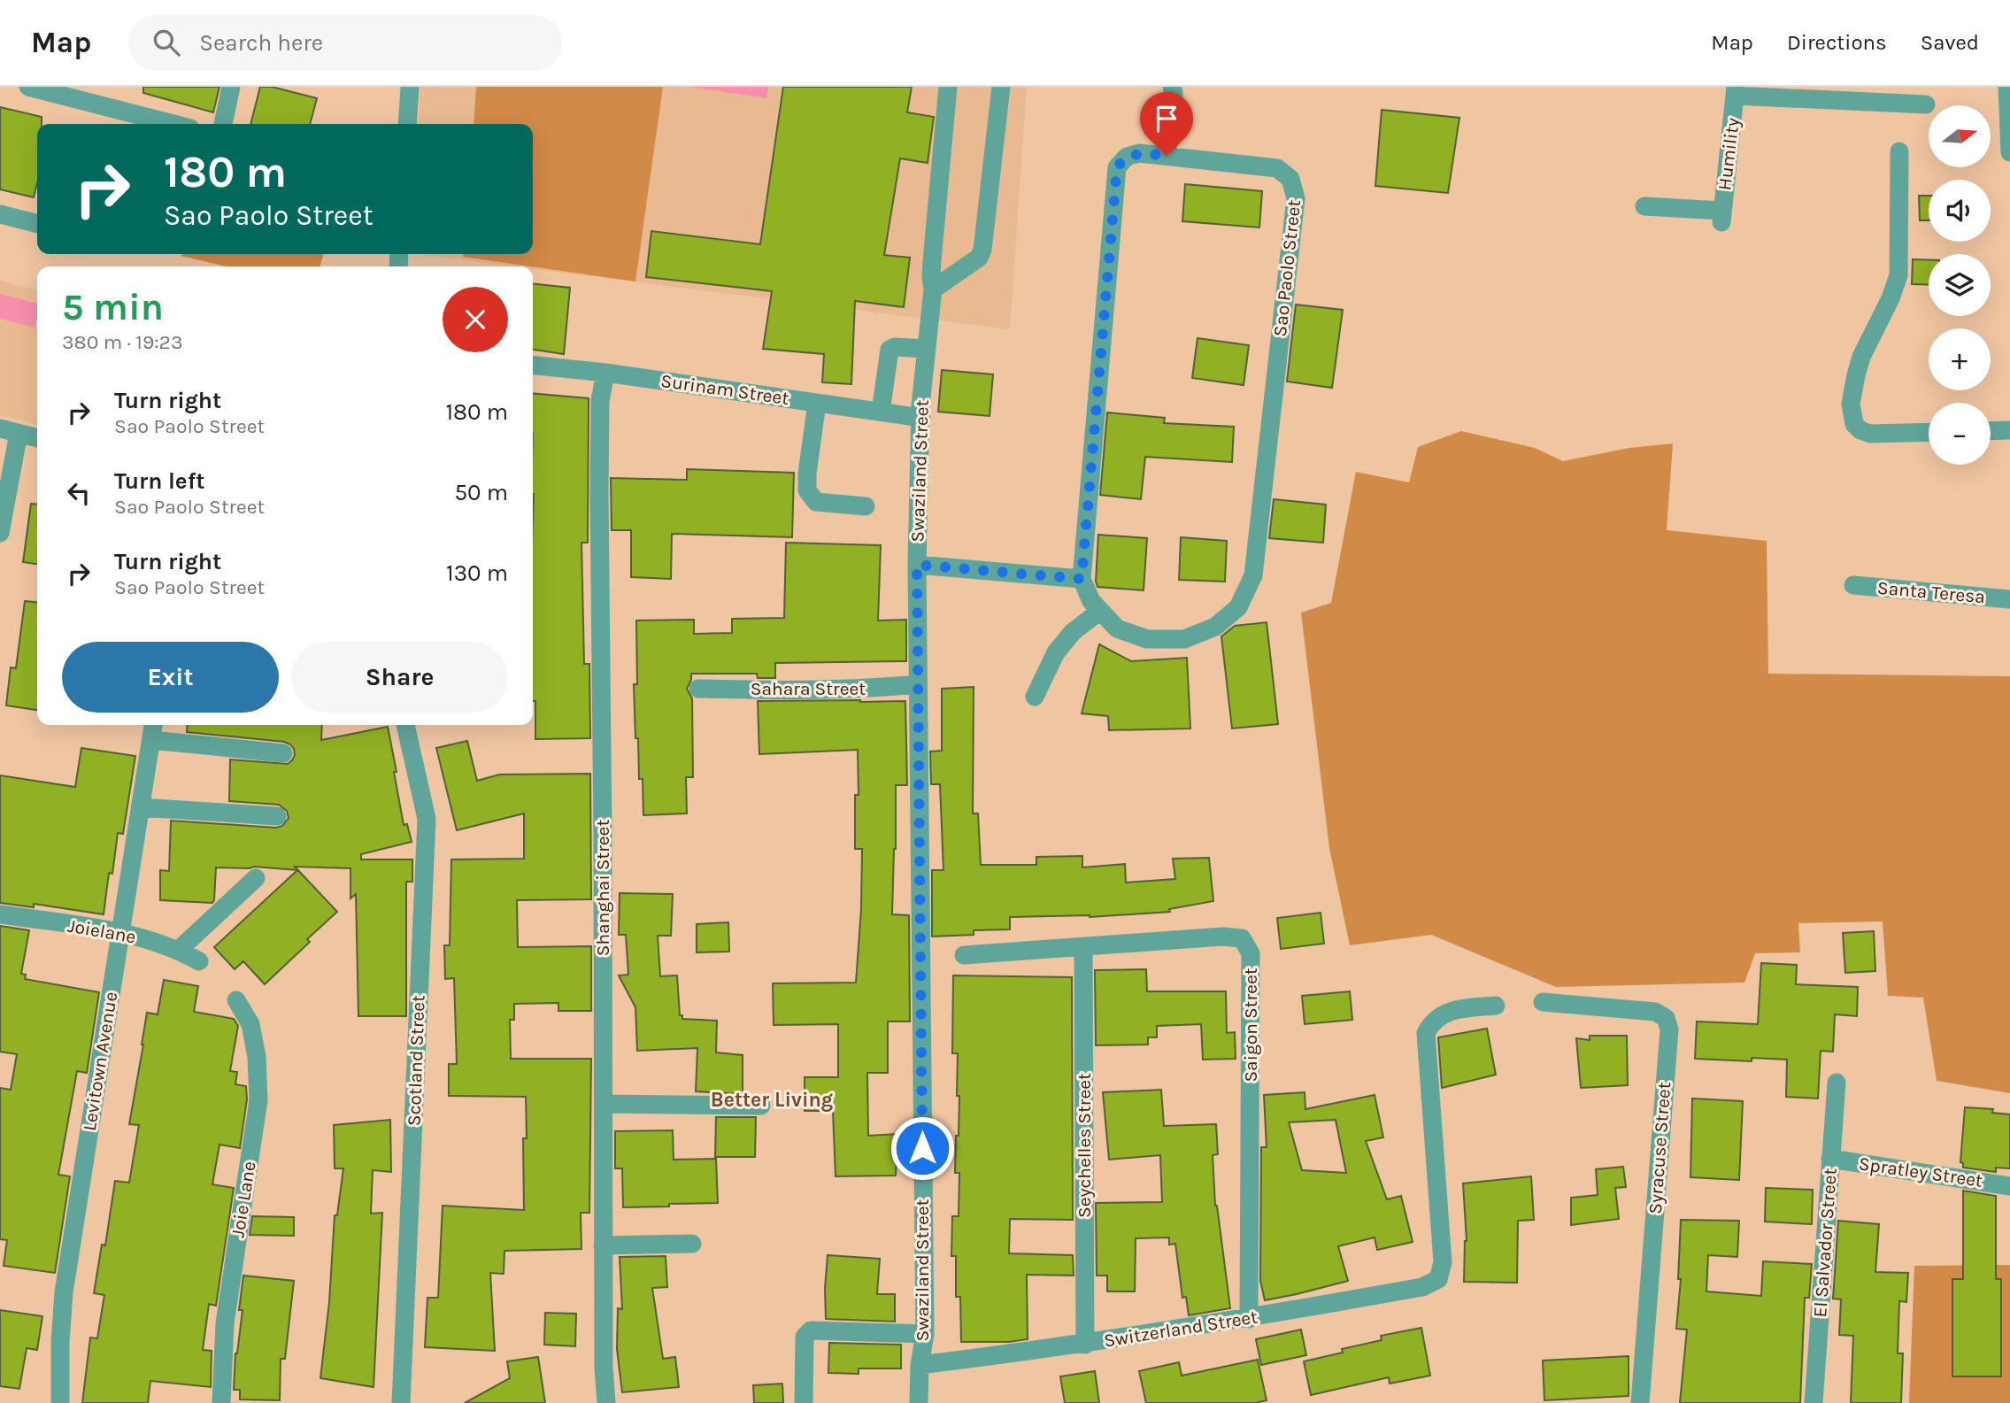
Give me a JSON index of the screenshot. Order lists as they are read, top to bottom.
{
  "streets": {
    "street": [
      "Humility",
      "Sao Paolo Street",
      "Surinam Street",
      "Swaziland Street",
      "Santa Teresa",
      "Sahara Street",
      "Shanghai Street",
      "Joielane",
      "Saigon Street",
      "Scotland Street",
      "Levitown Avenue",
      "Seychelles Street",
      "Syracuse Street",
      "Spratley Street",
      "Joie Lane",
      "El Salvador Street",
      "Switzerland Street"
    ]
  },
  "crossings": [
    ["Surinam Street", "Swaziland Street"],
    ["Surinam Street", "Shanghai Street"],
    ["Swaziland Street", "Sahara Street"],
    ["Swaziland Street", "Switzerland Street"],
    ["Joielane", "Levitown Avenue"],
    ["Saigon Street", "Seychelles Street"],
    ["Saigon Street", "Switzerland Street"],
    ["Seychelles Street", "Switzerland Street"],
    ["Spratley Street", "El Salvador Street"]
  ],
  "districts": ["Better Living"],
  "north": "right",
  "page": {
    "header": "Map",
    "search": "Search here",
    "nav": ["Map", "Directions", "Saved"],
    "map_buttons": ["+", "−"],
    "turn": ["180 m", "Sao Paolo Street"],
    "heading": ["5 min", "380 m · 19:23"],
    "list": [
      {
        "name": "Turn right",
        "note": "Sao Paolo Street",
        "value": "180 m"
      },
      {
        "name": "Turn left",
        "note": "Sao Paolo Street",
        "value": "50 m"
      },
      {
        "name": "Turn right",
        "note": "Sao Paolo Street",
        "value": "130 m"
      }
    ],
    "buttons": ["Exit", "Share"]
  }
}
